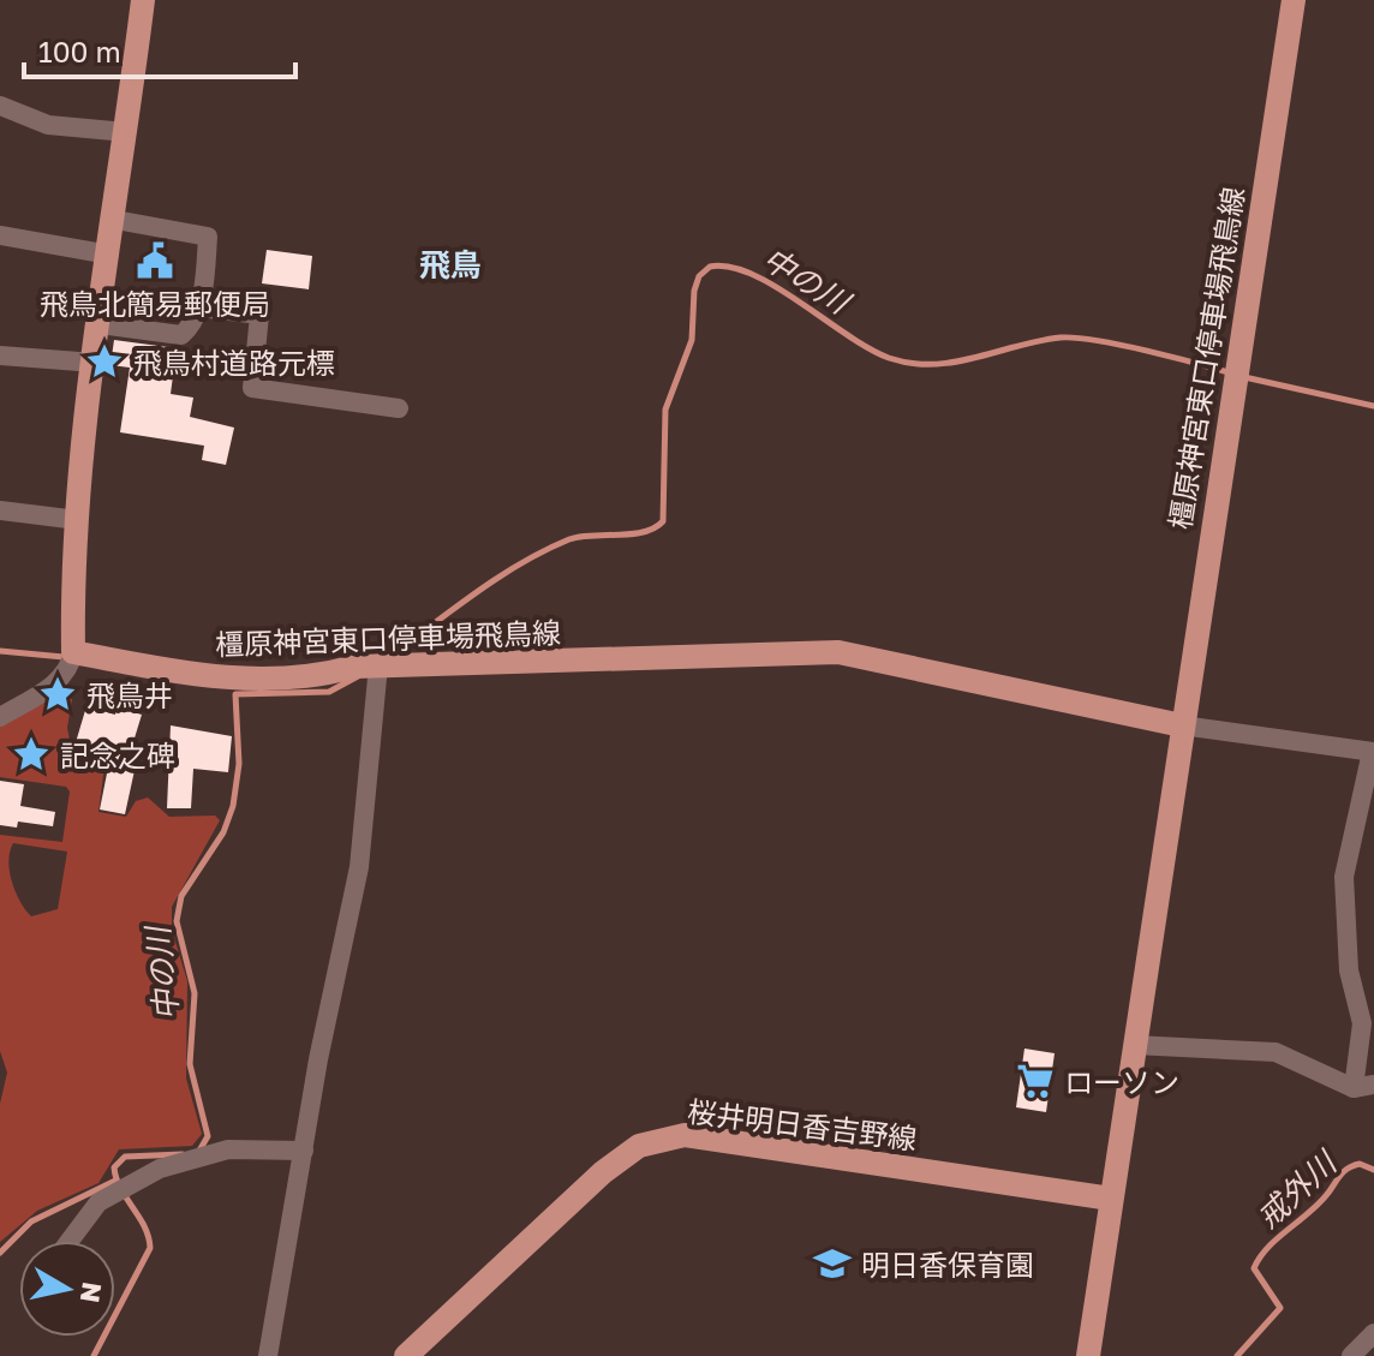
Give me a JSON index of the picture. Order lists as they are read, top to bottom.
{
  "streets": {
    "main road": ["橿原神宮東口停車場飛鳥線", "桜井明日香吉野線"]
  },
  "crossings": [
    ["橿原神宮東口停車場飛鳥線", "桜井明日香吉野線"]
  ],
  "districts": ["飛鳥"],
  "water": ["中の川", "戒外川"],
  "places": {
    "public building": ["飛鳥北簡易郵便局"],
    "place": ["飛鳥村道路元標", "飛鳥井", "記念之碑"],
    "supermarket": ["ローソン"],
    "school or university": ["明日香保育園"]
  },
  "scale_bar": "100 m",
  "north": "right"
}
